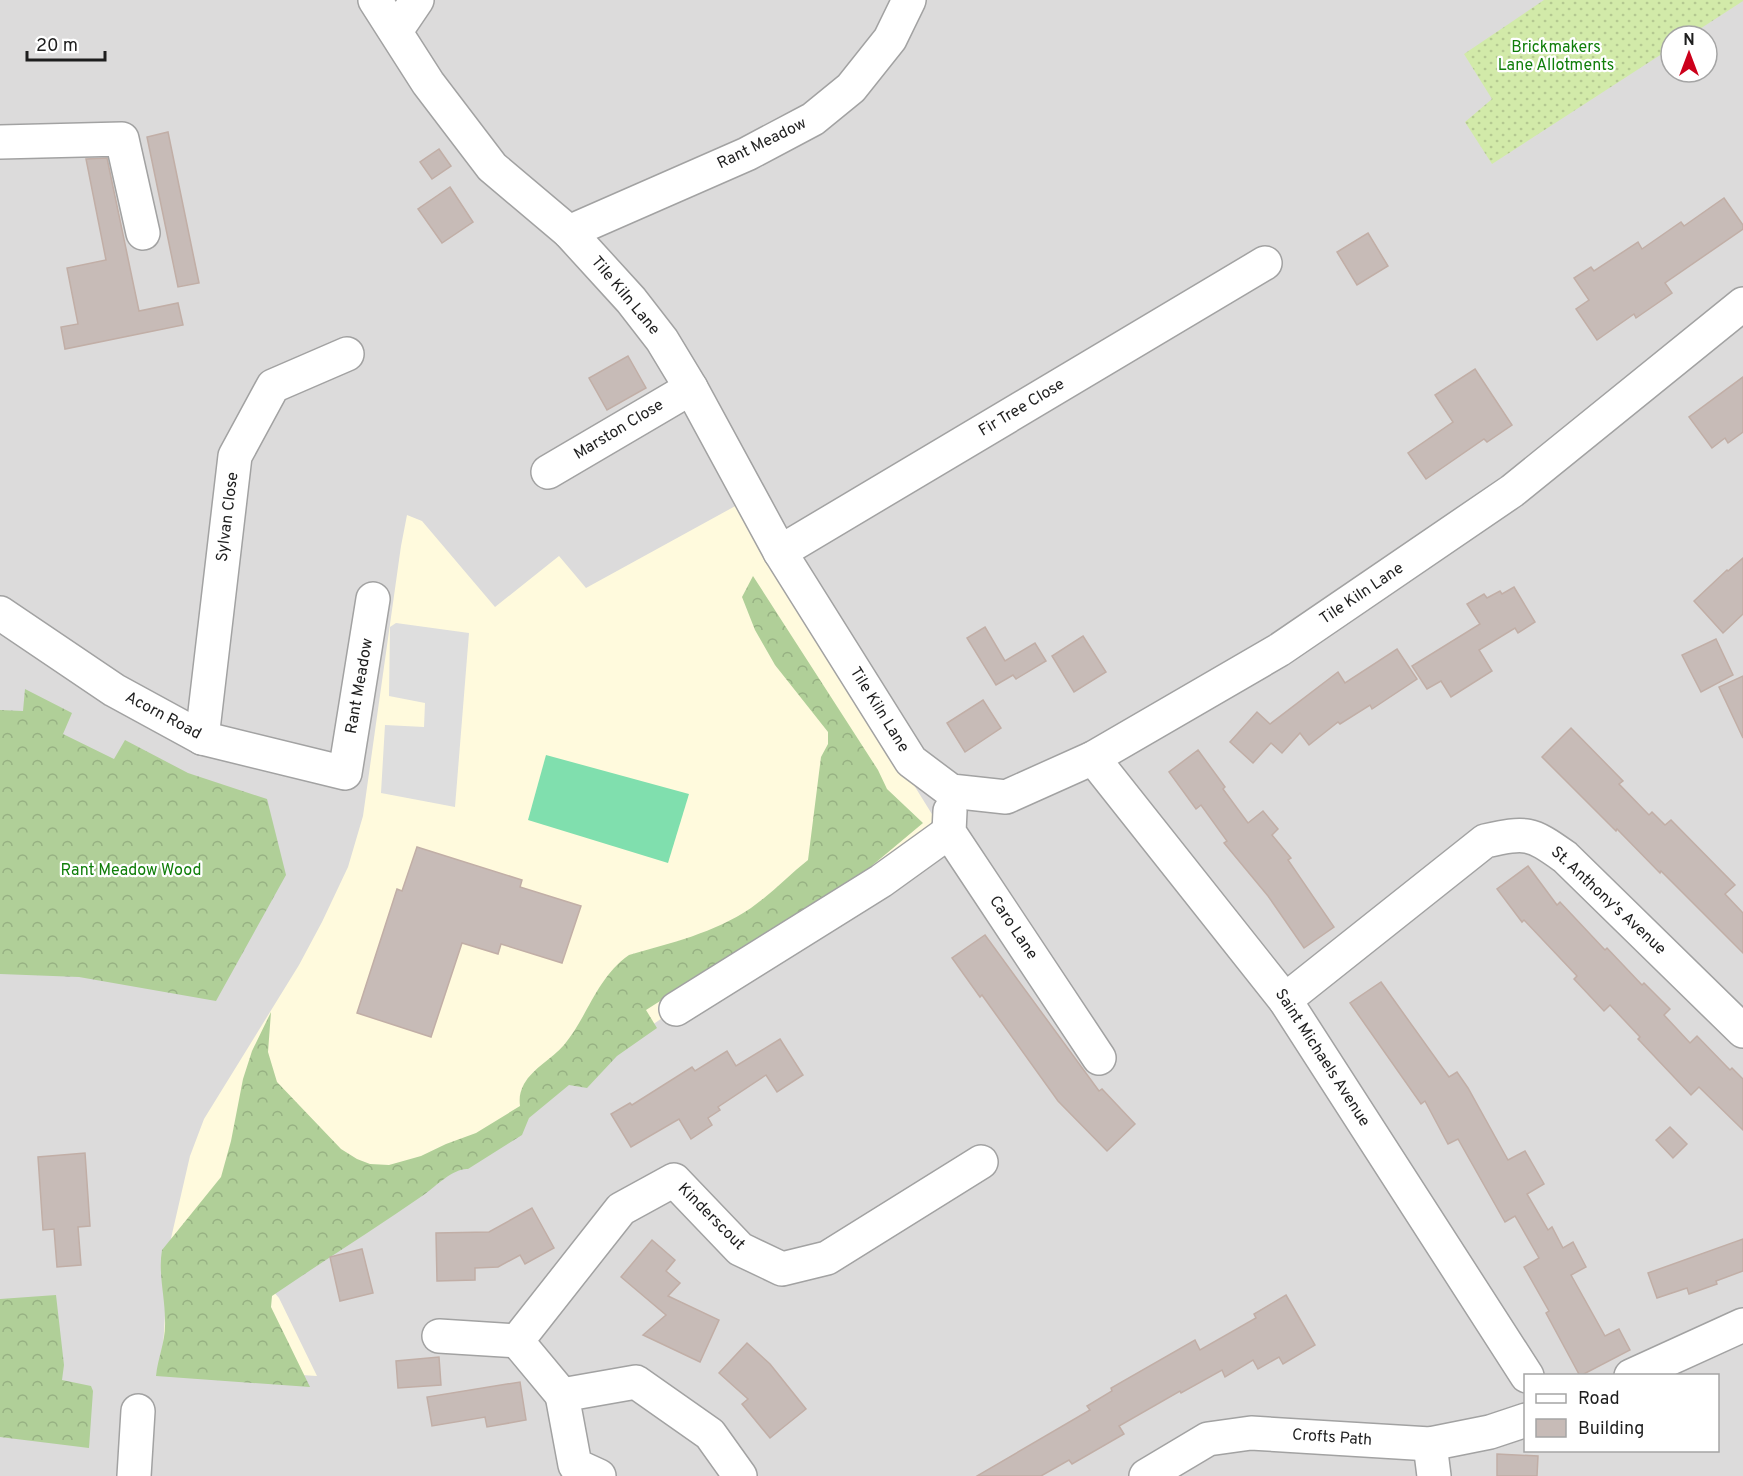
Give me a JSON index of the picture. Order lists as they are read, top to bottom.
{
  "streets": {
    "street": [
      "Rant Meadow",
      "Tile Kiln Lane",
      "Fir Tree Close",
      "Marston Close",
      "Sylvan Close",
      "Acorn Road",
      "St. Anthony's Avenue",
      "Caro Lane",
      "Saint Michaels Avenue",
      "Kinderscout",
      "Crofts Path"
    ]
  },
  "crossings": [
    ["Rant Meadow", "Tile Kiln Lane"],
    ["Rant Meadow", "Acorn Road"],
    ["Tile Kiln Lane", "Fir Tree Close"],
    ["Tile Kiln Lane", "Marston Close"],
    ["Tile Kiln Lane", "Saint Michaels Avenue"],
    ["Sylvan Close", "Acorn Road"],
    ["St. Anthony's Avenue", "Saint Michaels Avenue"]
  ],
  "parks": ["Brickmakers Lane Allotments", "Rant Meadow Wood"],
  "legend": ["Road", "Building"],
  "scale_bar": "20 m",
  "north": "top"
}
